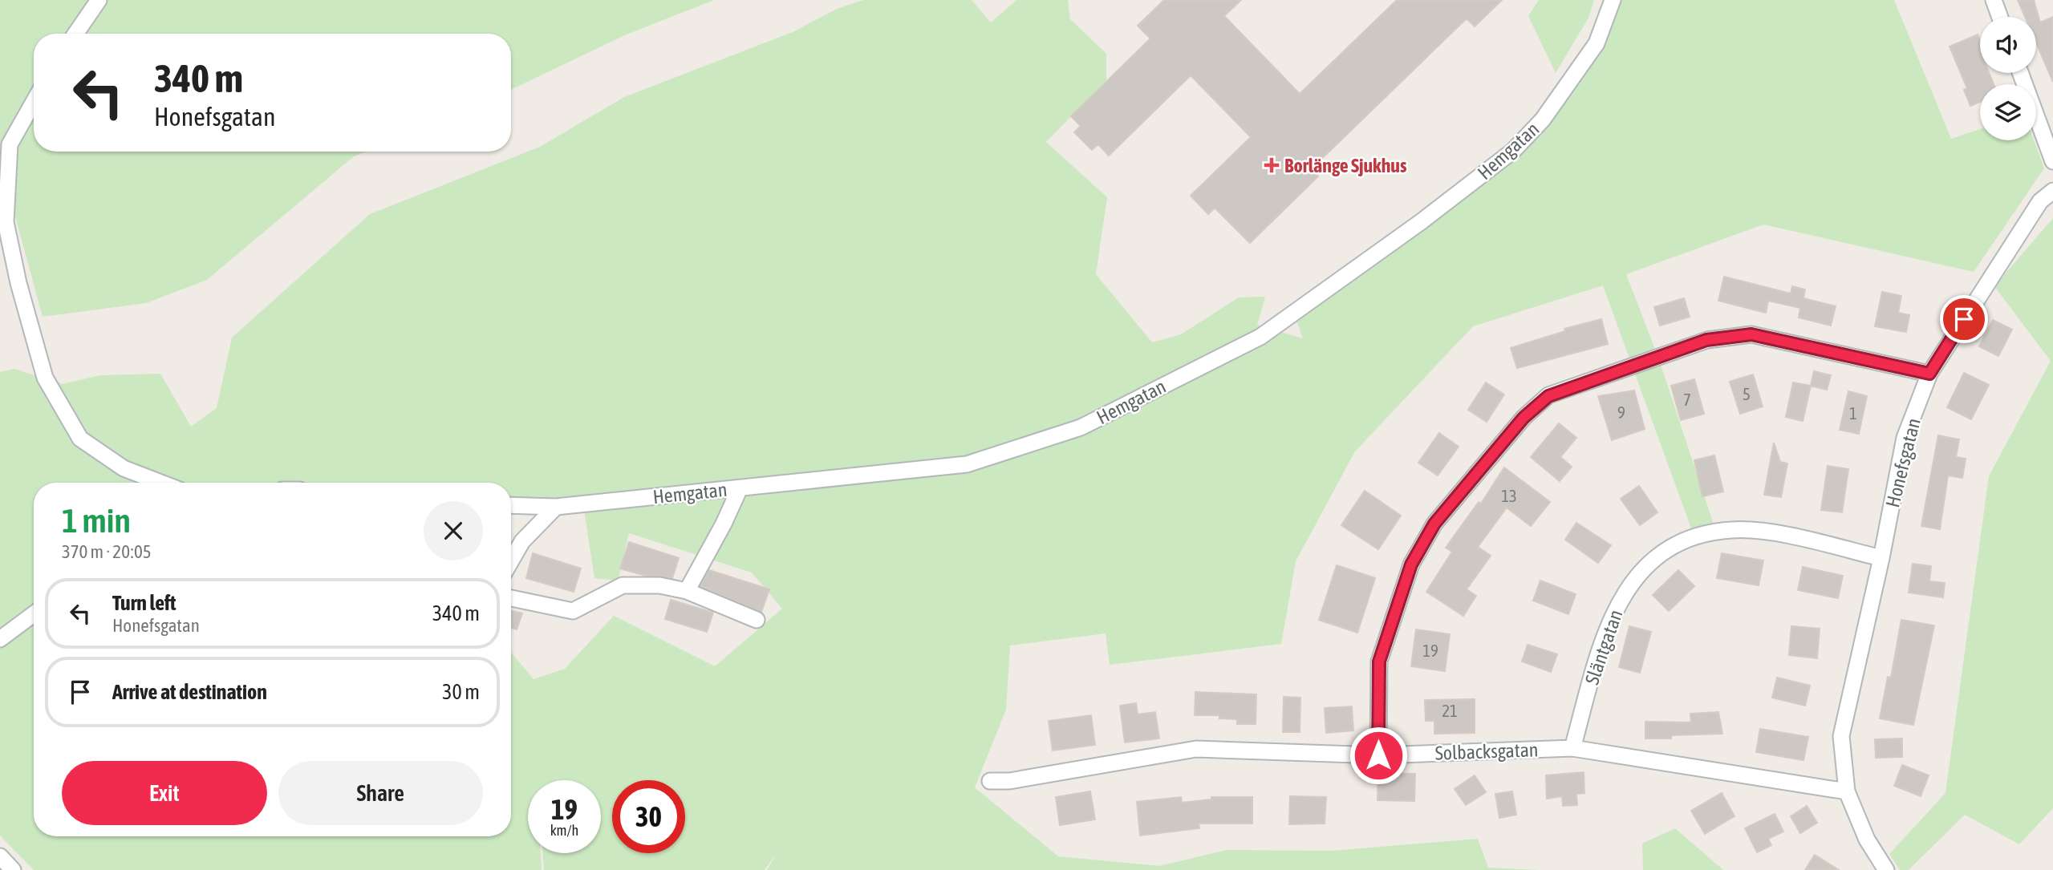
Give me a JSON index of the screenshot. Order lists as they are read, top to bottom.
{
  "streets": {
    "street": [
      "Hemgatan",
      "Honefsgatan",
      "Släntgatan",
      "Solbacksgatan"
    ]
  },
  "crossings": [
    ["Honefsgatan", "Släntgatan"],
    ["Honefsgatan", "Solbacksgatan"],
    ["Släntgatan", "Solbacksgatan"]
  ],
  "places": {
    "health": ["Borlänge Sjukhus"]
  },
  "house_numbers": [
    "5",
    "7",
    "9",
    "1",
    "13",
    "19",
    "21"
  ],
  "page": {
    "turn": ["340 m", "Honefsgatan"],
    "heading": ["1 min", "370 m · 20:05"],
    "list": [
      {
        "name": "Turn left",
        "note": "Honefsgatan",
        "value": "340 m"
      },
      {
        "name": "Arrive at destination",
        "value": "30 m"
      }
    ],
    "buttons": ["Exit", "Share"],
    "speed": "19 km/h",
    "limit": "30"
  }
}
